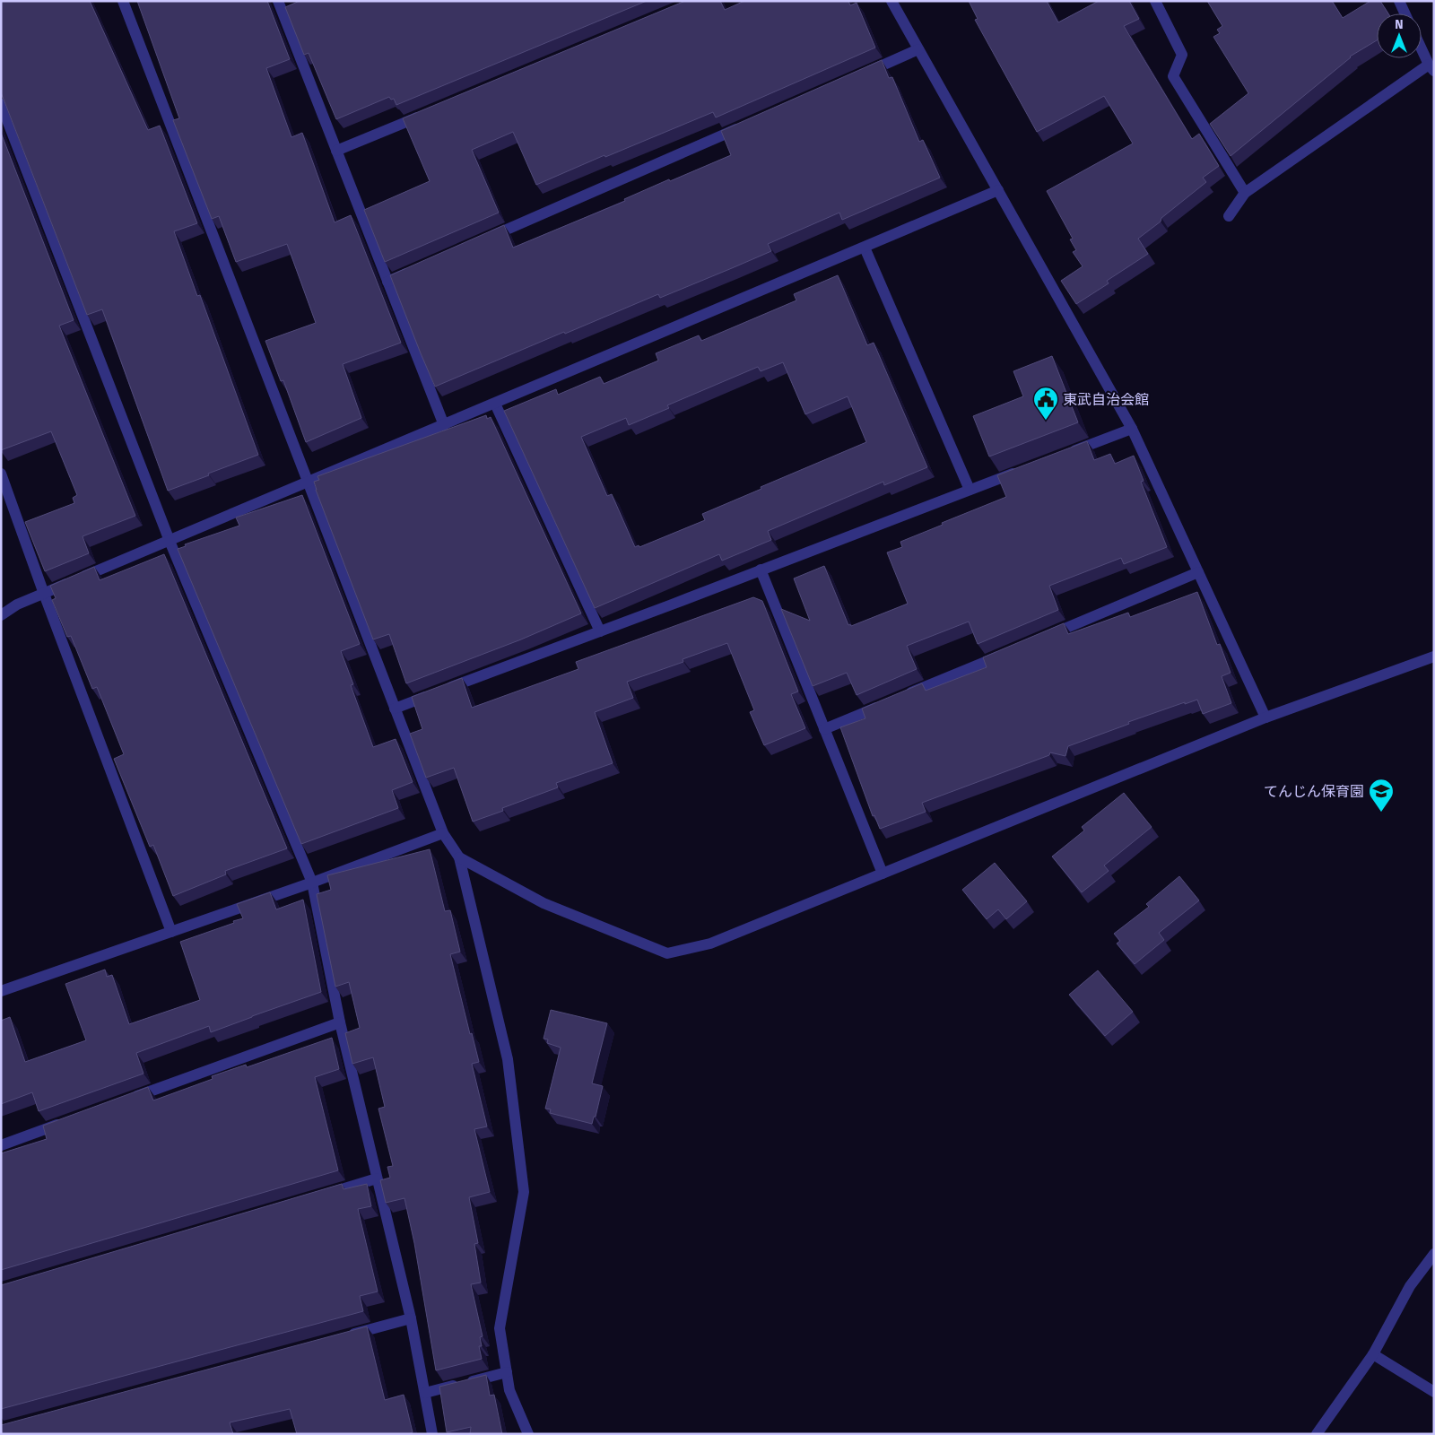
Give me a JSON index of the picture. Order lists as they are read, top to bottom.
{
  "places": {
    "public building": ["東武自治会館"],
    "school or university": ["てんじん保育園"]
  },
  "north": "top"
}
